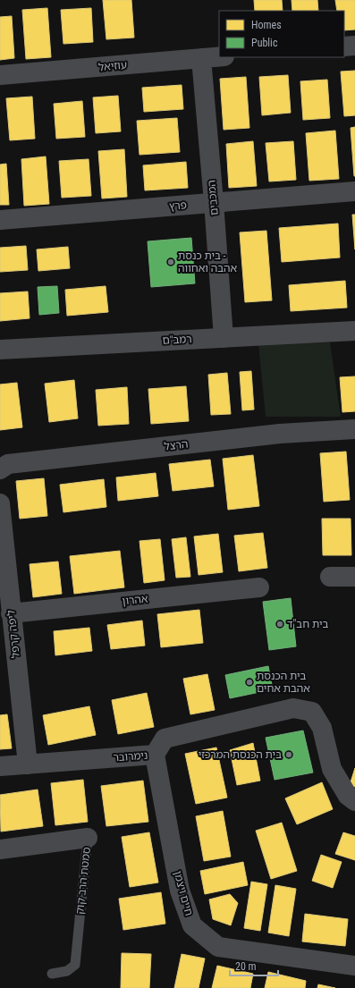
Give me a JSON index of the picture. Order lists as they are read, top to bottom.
{
  "streets": {
    "street": [
      "עוזיאל",
      "המכבים",
      "פרץ",
      "רמב\"ם",
      "הרצל",
      "אהרון",
      "ליפה קרפל",
      "נימרובר",
      "סמטת הרב קוק",
      "חיים ויצמן"
    ]
  },
  "crossings": [
    ["עוזיאל", "המכבים"],
    ["המכבים", "פרץ"],
    ["המכבים", "רמב\"ם"],
    ["אהרון", "ליפה קרפל"],
    ["ליפה קרפל", "נימרובר"],
    ["נימרובר", "חיים ויצמן"]
  ],
  "places": [
    "בית כנסת - אהבה ואחווה",
    "בית חב\"ד",
    "בית הכנסת אהבת אחים",
    "בית הכנסת המרכזי"
  ],
  "legend": ["Homes", "Public"],
  "scale_bar": "20 m"
}
